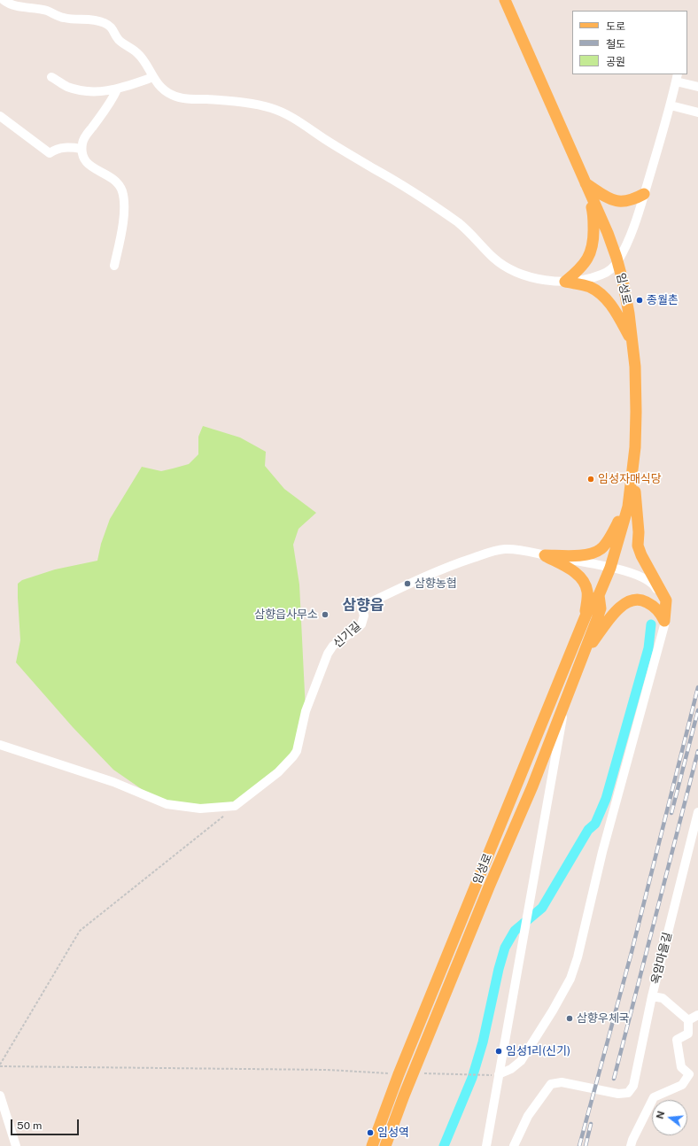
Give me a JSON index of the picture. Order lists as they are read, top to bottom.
{
  "streets": {
    "main road": ["임성로"],
    "street": ["신기길", "옥암마을길"]
  },
  "crossings": [
    ["임성로", "신기길"]
  ],
  "districts": ["삼향읍"],
  "places": [
    "종월촌",
    "임성자매식당",
    "삼향농협",
    "삼향읍사무소",
    "삼향우체국",
    "임성1리(신기)",
    "임성역"
  ],
  "legend": ["도로", "철도", "공원"],
  "scale_bar": "50 m",
  "north": "left"
}
